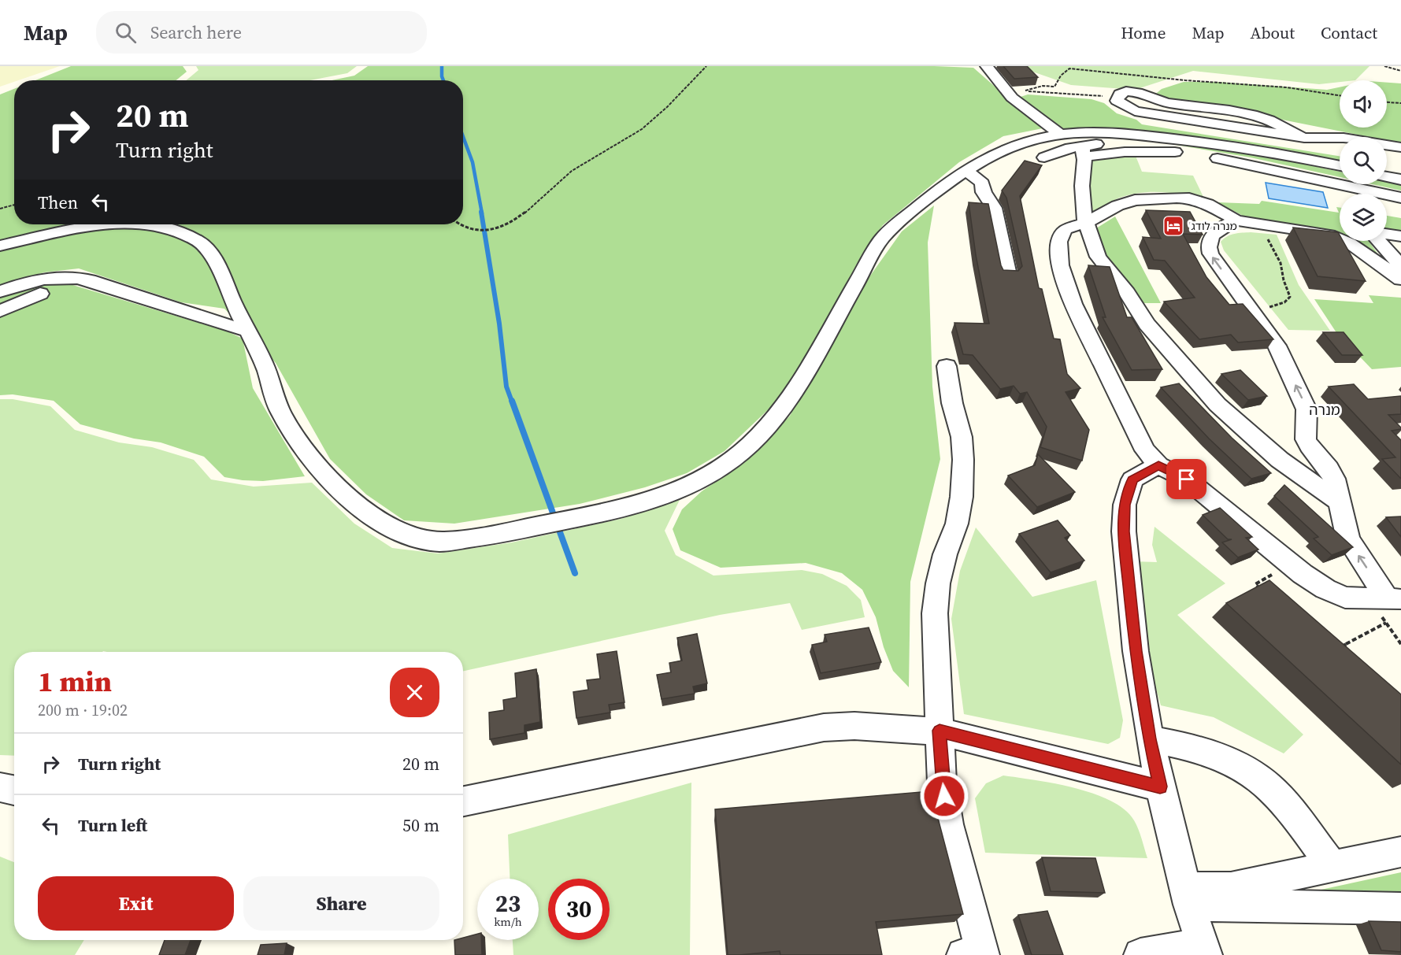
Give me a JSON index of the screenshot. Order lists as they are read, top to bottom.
{
  "districts": ["מנרה"],
  "places": {
    "hotel": ["'מנרה לודג"]
  },
  "page": {
    "header": "Map",
    "search": "Search here",
    "nav": [
      "Home",
      "Map",
      "About",
      "Contact"
    ],
    "turn": ["20 m", "Turn right"],
    "then": "Then",
    "heading": ["1 min", "200 m · 19:02"],
    "list": [
      {
        "name": "Turn right",
        "value": "20 m"
      },
      {
        "name": "Turn left",
        "value": "50 m"
      }
    ],
    "buttons": ["Exit", "Share"],
    "speed": "23 km/h",
    "limit": "30"
  }
}
